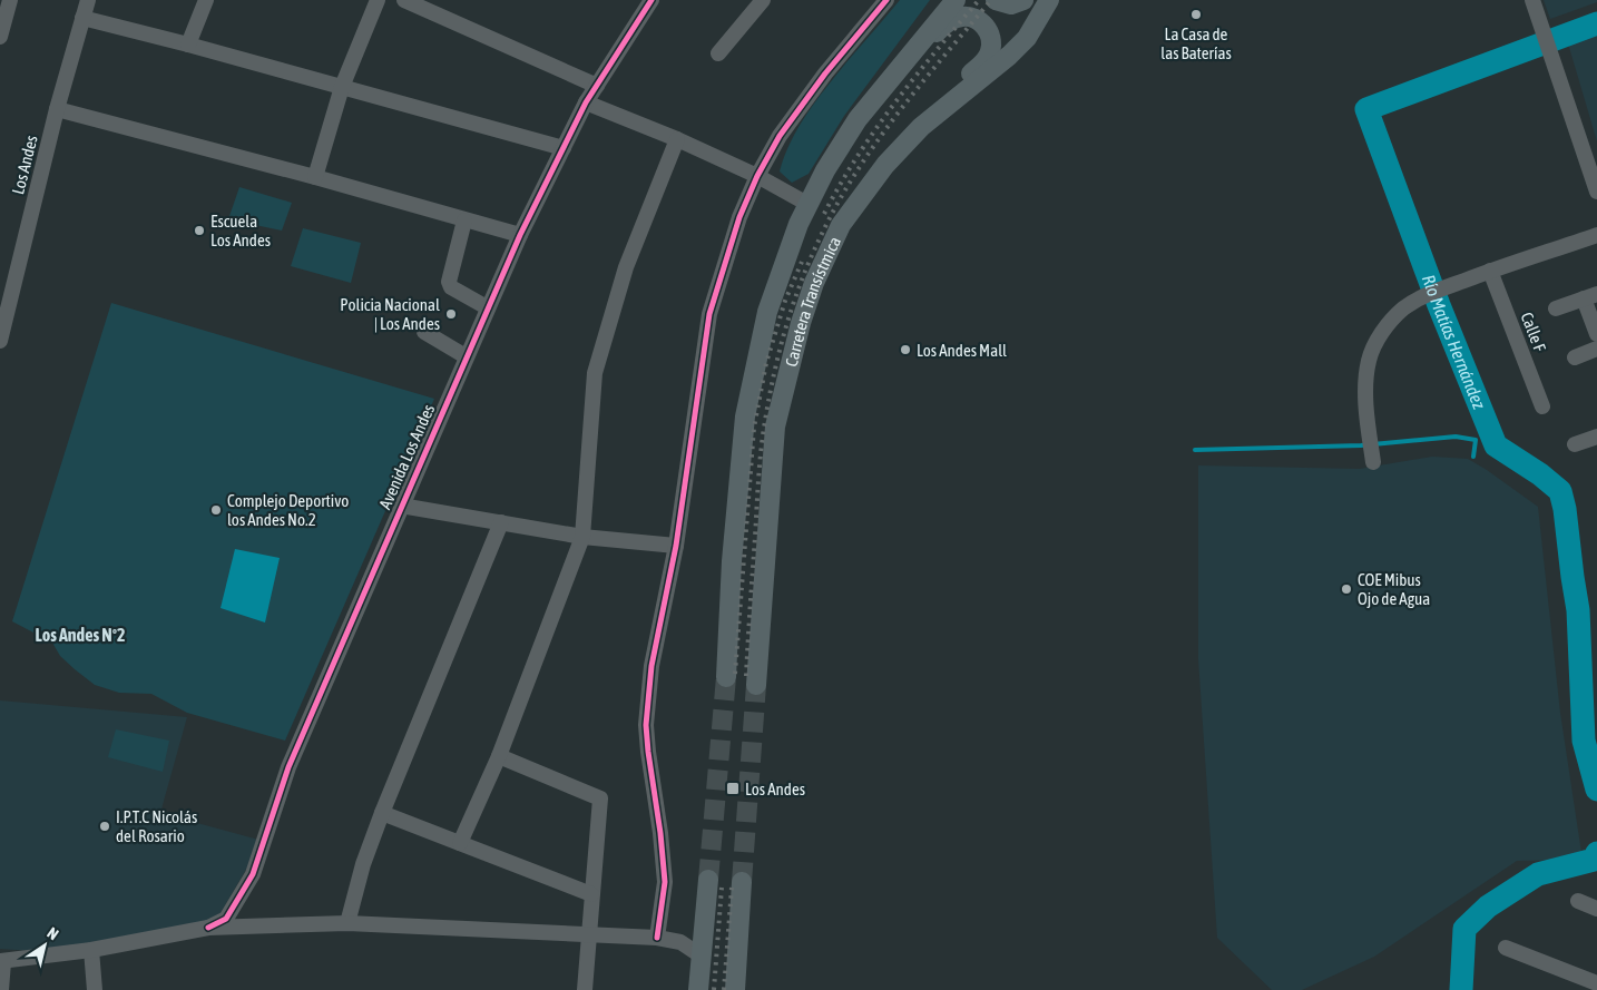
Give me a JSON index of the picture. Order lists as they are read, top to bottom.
{
  "streets": {
    "main road": ["Carretera Transístmica"],
    "street": ["Los Andes", "Calle F", "Avenida Los Andes"]
  },
  "districts": ["Los Andes Nº2"],
  "water": ["Río Matías Hernández"],
  "places": {
    "other": [
      "La Casa de las Baterías",
      "Escuela Los Andes",
      "Policia Nacional | Los Andes",
      "Los Andes Mall",
      "Complejo Deportivo los Andes No.2",
      "COE Mibus Ojo de Agua",
      "I.P.T.C Nicolás del Rosario"
    ],
    "transit": ["Los Andes"]
  },
  "north": "top right"
}
